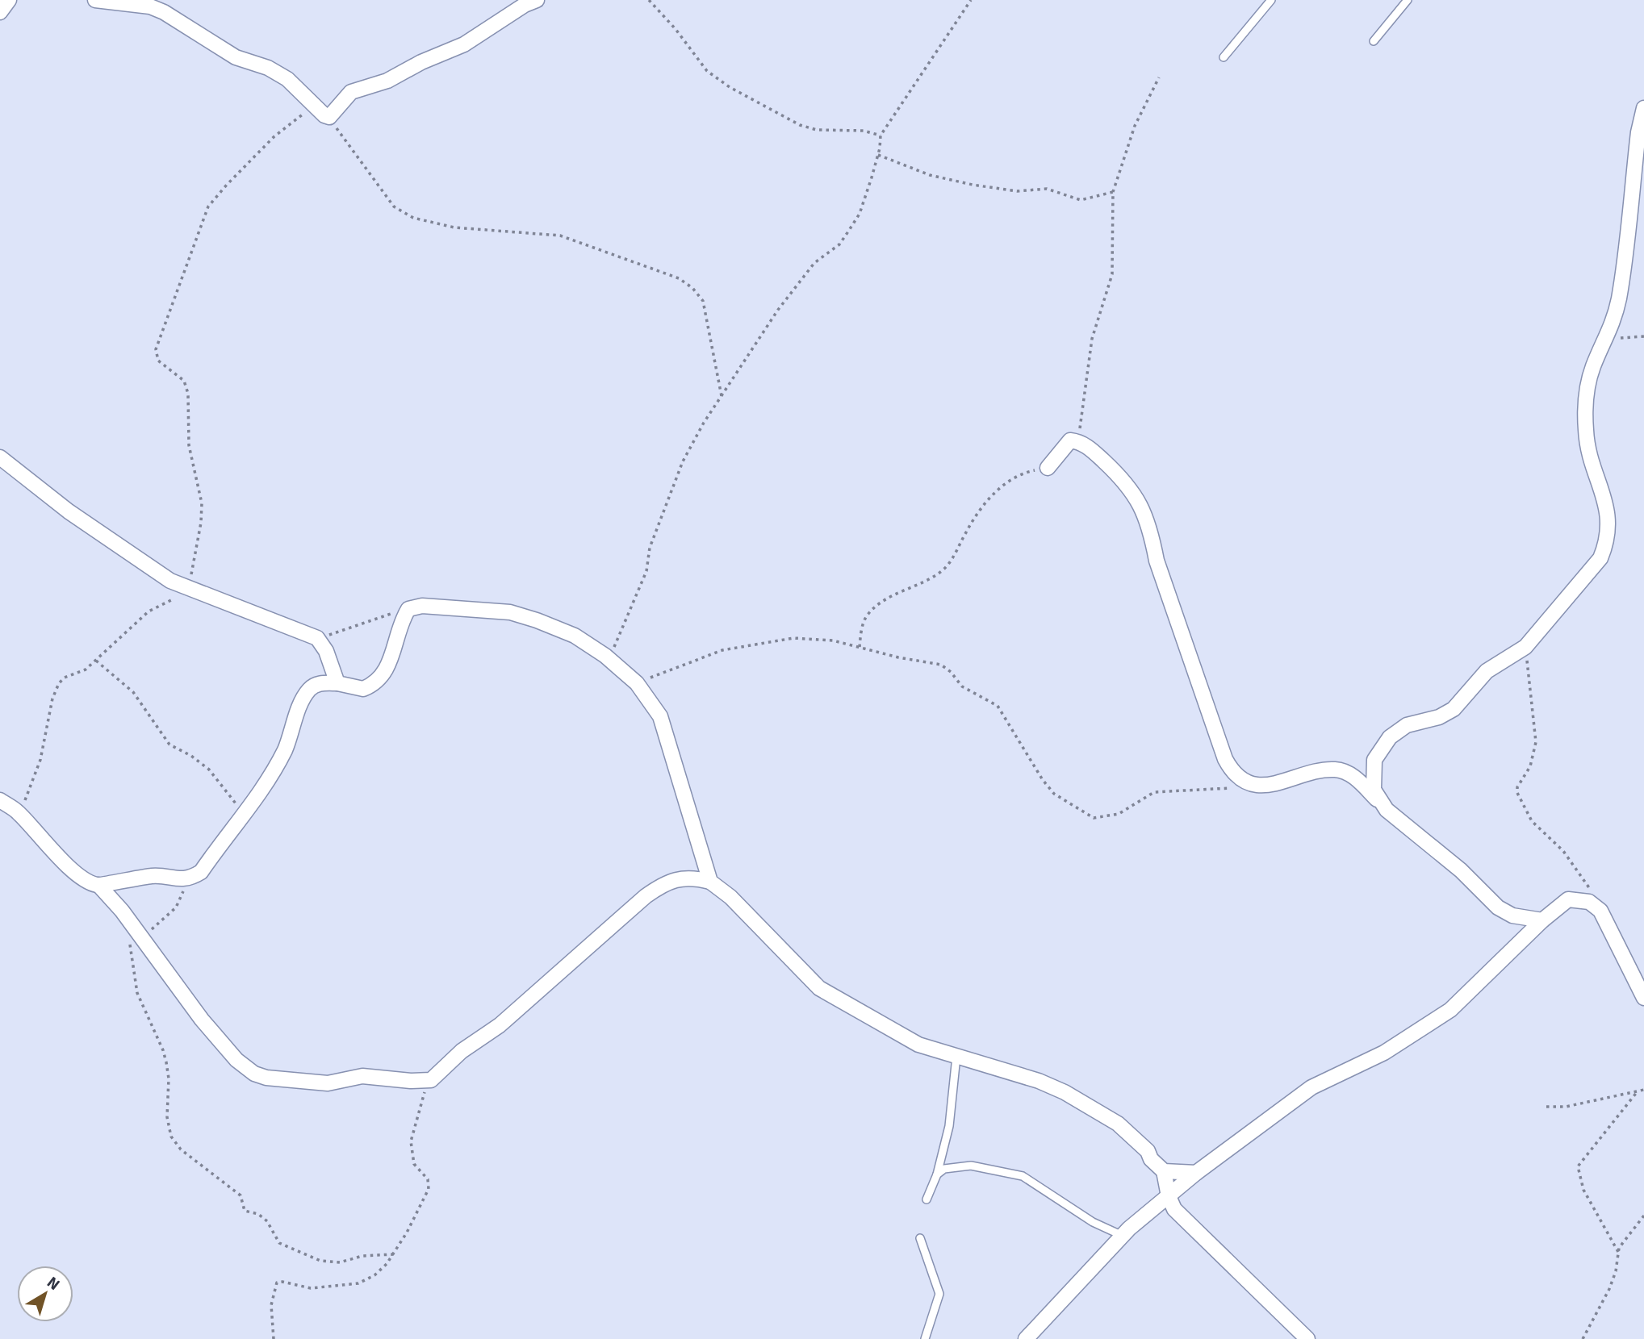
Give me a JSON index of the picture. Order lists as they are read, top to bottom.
{
  "north": "top right"
}
